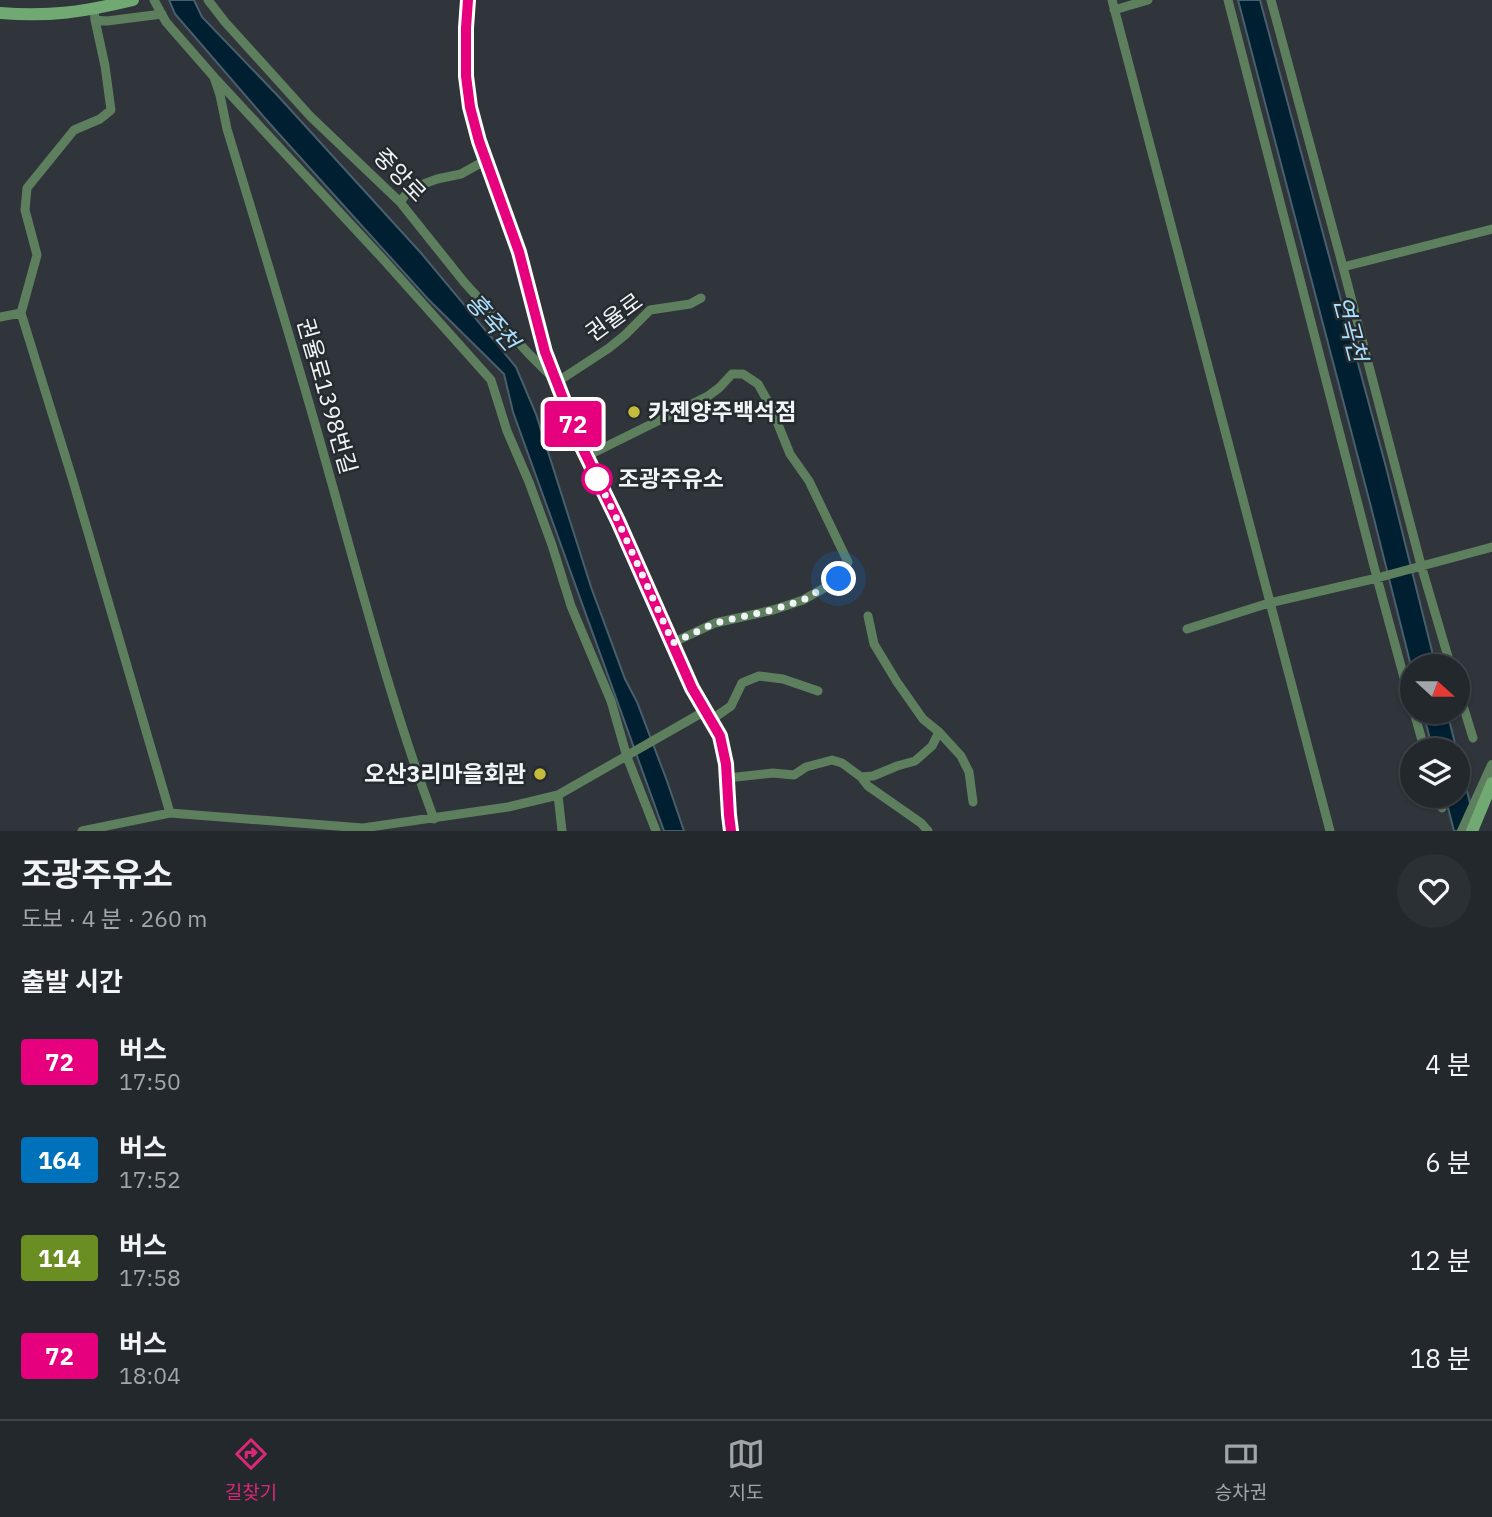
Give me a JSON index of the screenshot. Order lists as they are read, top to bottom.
{
  "streets": {
    "street": ["중앙로", "권율로", "권율로1398번길"]
  },
  "crossings": [
    ["중앙로", "권율로"]
  ],
  "water": ["홍죽천", "연곡천"],
  "places": ["카젠양주백석점", "조광주유소", "오산3리마을회관"],
  "lines": ["bus line 72"],
  "north": "right",
  "page": {
    "on_map": "72",
    "heading": [
      ["조광주유소", "도보 · 4 분 · 260 m"],
      "출발 시간"
    ],
    "list": [
      {
        "mark": "72",
        "name": "버스",
        "note": "17:50",
        "value": "4 분"
      },
      {
        "mark": "164",
        "name": "버스",
        "note": "17:52",
        "value": "6 분"
      },
      {
        "mark": "114",
        "name": "버스",
        "note": "17:58",
        "value": "12 분"
      },
      {
        "mark": "72",
        "name": "버스",
        "note": "18:04",
        "value": "18 분"
      }
    ],
    "tabs": ["길찾기", "지도", "승차권"]
  }
}
